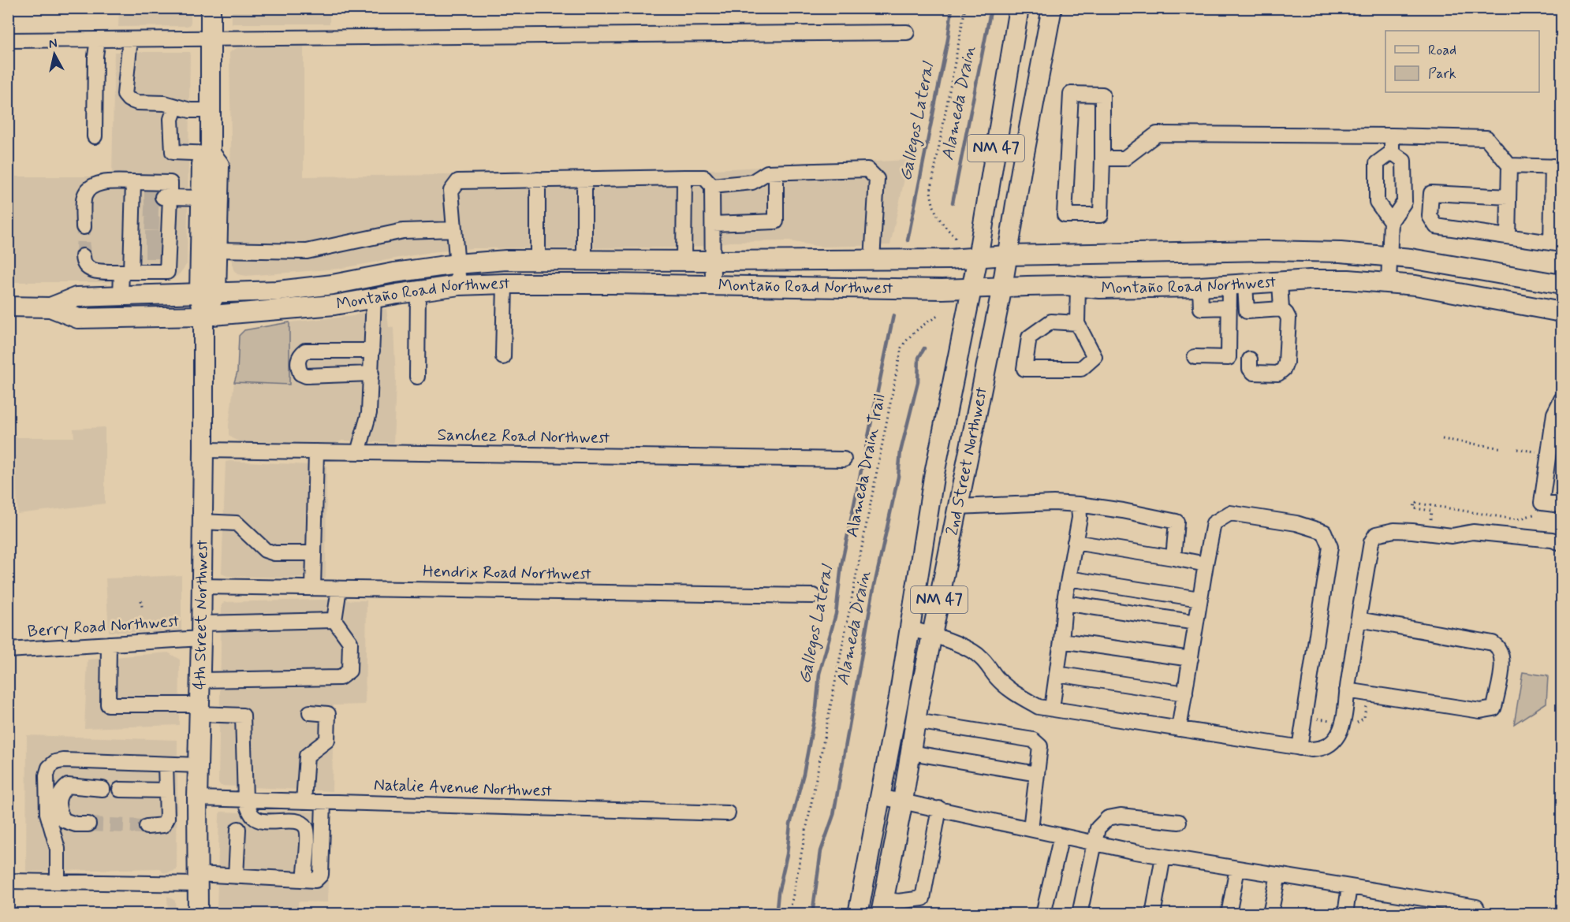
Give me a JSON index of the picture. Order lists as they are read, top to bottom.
{
  "streets": {
    "main road": [
      "NM 47",
      "Montaño Road Northwest",
      "2nd Street Northwest",
      "4th Street Northwest"
    ],
    "street": [
      "Sanchez Road Northwest",
      "Hendrix Road Northwest",
      "Berry Road Northwest",
      "Natalie Avenue Northwest"
    ],
    "path": ["Alameda Drain Trail"]
  },
  "crossings": [
    ["Montaño Road Northwest", "2nd Street Northwest"],
    ["Montaño Road Northwest", "4th Street Northwest"],
    ["Sanchez Road Northwest", "4th Street Northwest"],
    ["Hendrix Road Northwest", "4th Street Northwest"],
    ["4th Street Northwest", "Berry Road Northwest"],
    ["4th Street Northwest", "Natalie Avenue Northwest"]
  ],
  "water": ["Alameda Drain", "Gallegos Lateral"],
  "legend": ["Road", "Park"],
  "north": "top"
}
